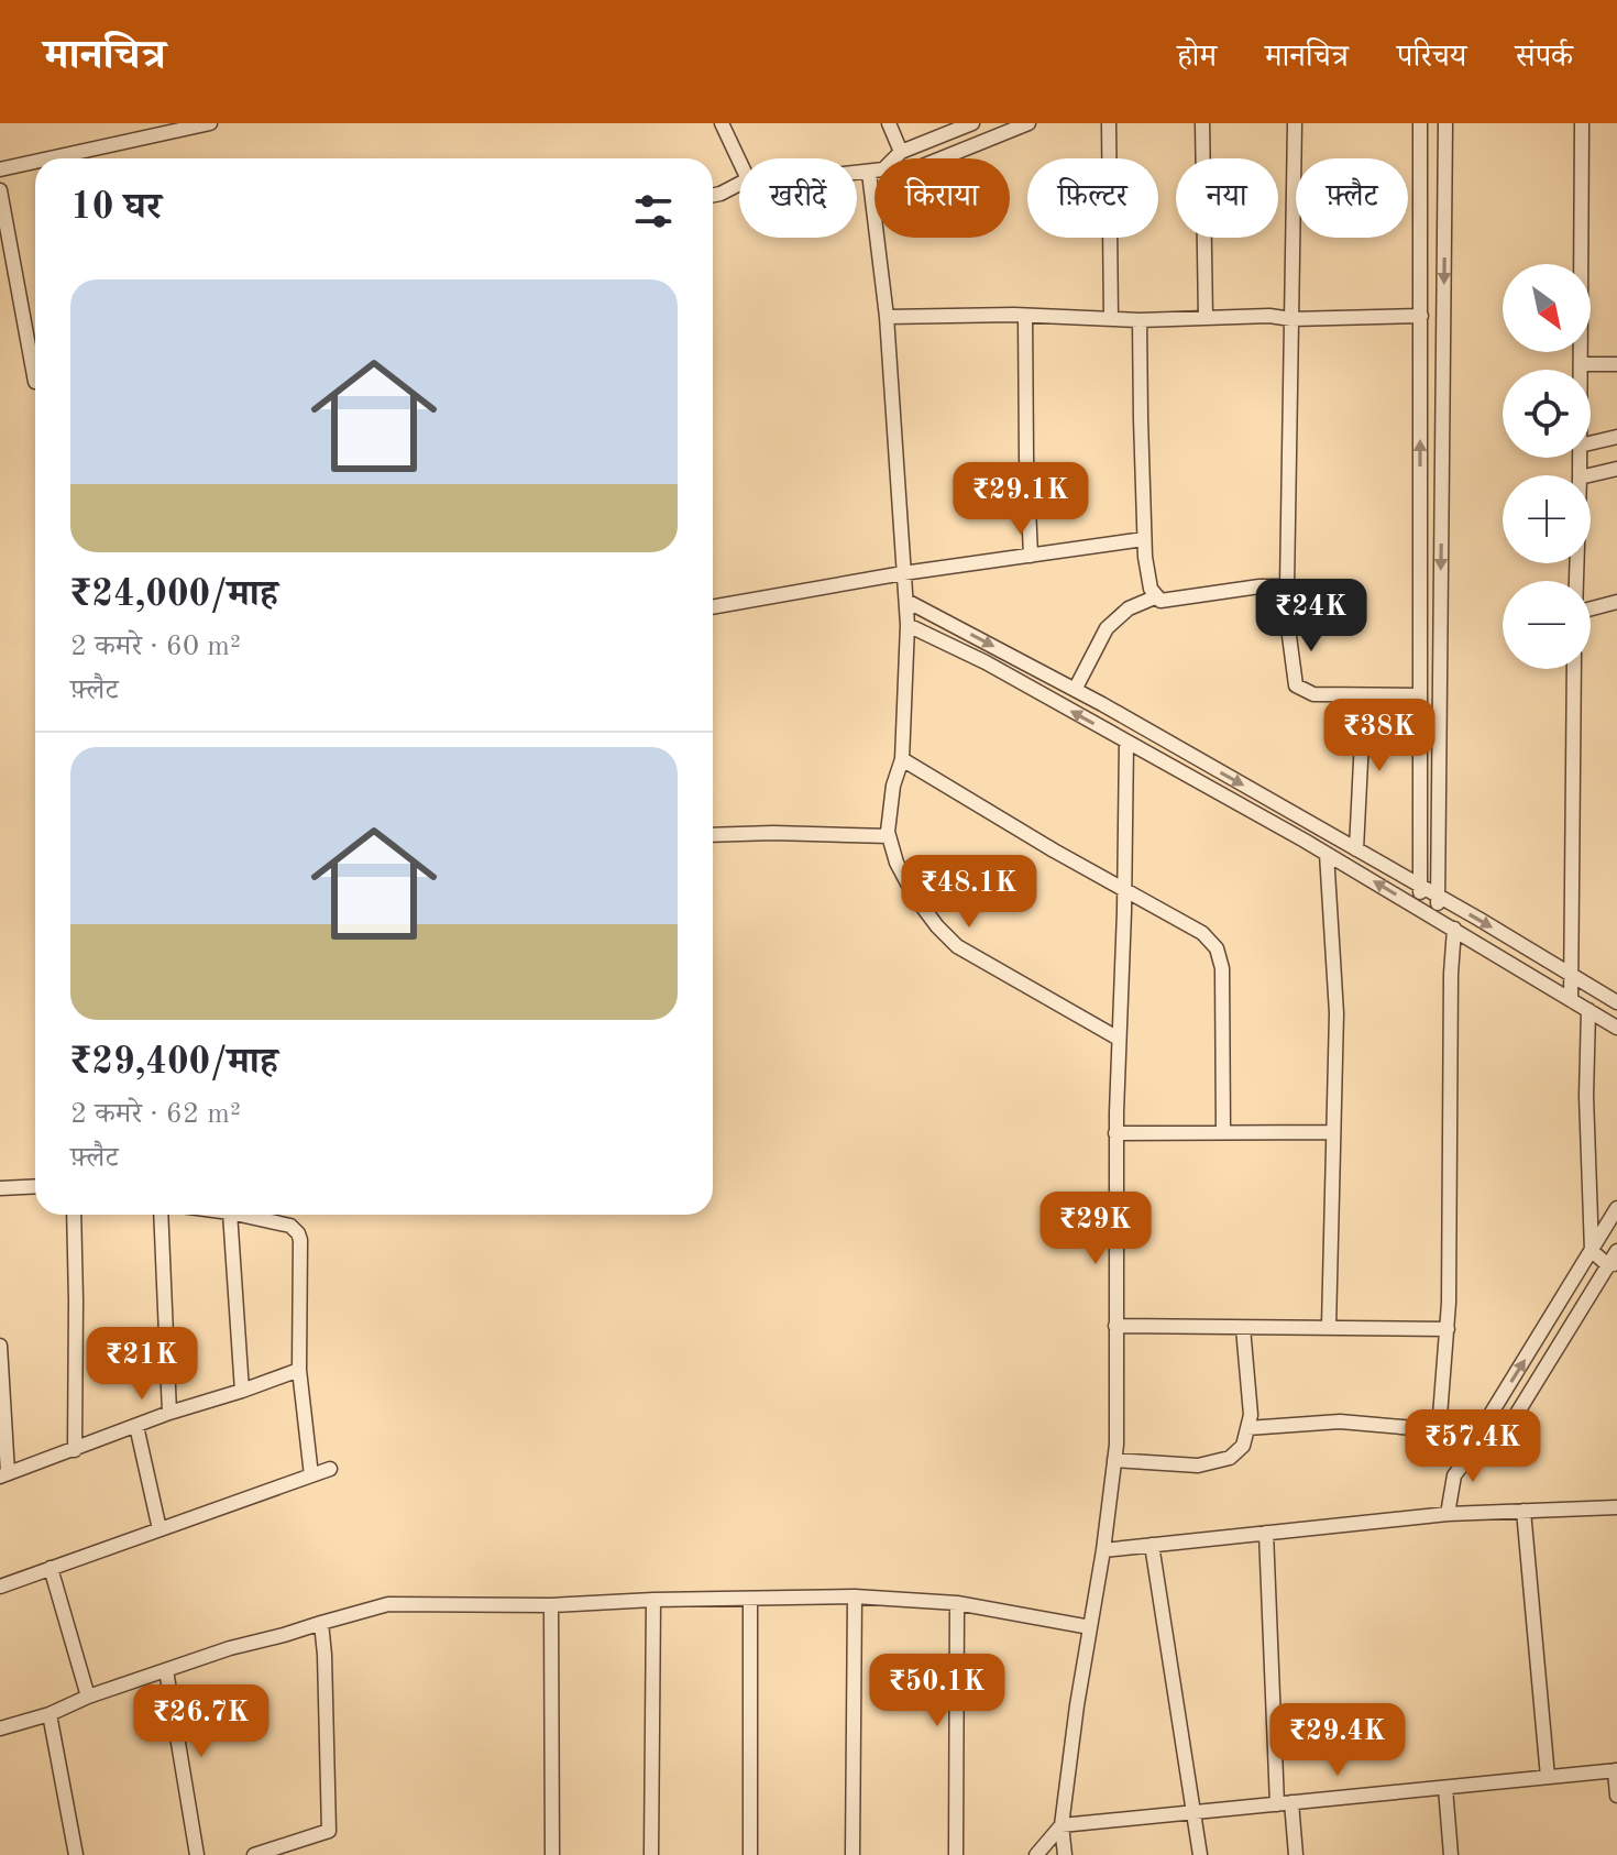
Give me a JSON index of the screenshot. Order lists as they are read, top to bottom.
{
  "north": "bottom right",
  "page": {
    "header": "मानचित्र",
    "nav": [
      "होम",
      "मानचित्र",
      "परिचय",
      "संपर्क"
    ],
    "chip": [
      "खरीदें",
      "किराया",
      "फ़िल्टर",
      "नया",
      "फ़्लैट"
    ],
    "heading": "10 घर",
    "map_buttons": ["+", "−"],
    "list": [
      {
        "name": "₹24,000/माह",
        "note": "2 कमरे · 60 m² · फ़्लैट"
      },
      {
        "name": "₹29,400/माह",
        "note": "2 कमरे · 62 m² · फ़्लैट"
      }
    ],
    "price": [
      "₹29.1K",
      "₹24K",
      "₹38K",
      "₹48.1K",
      "₹29K",
      "₹21K",
      "₹57.4K",
      "₹50.1K",
      "₹26.7K",
      "₹29.4K"
    ]
  }
}
